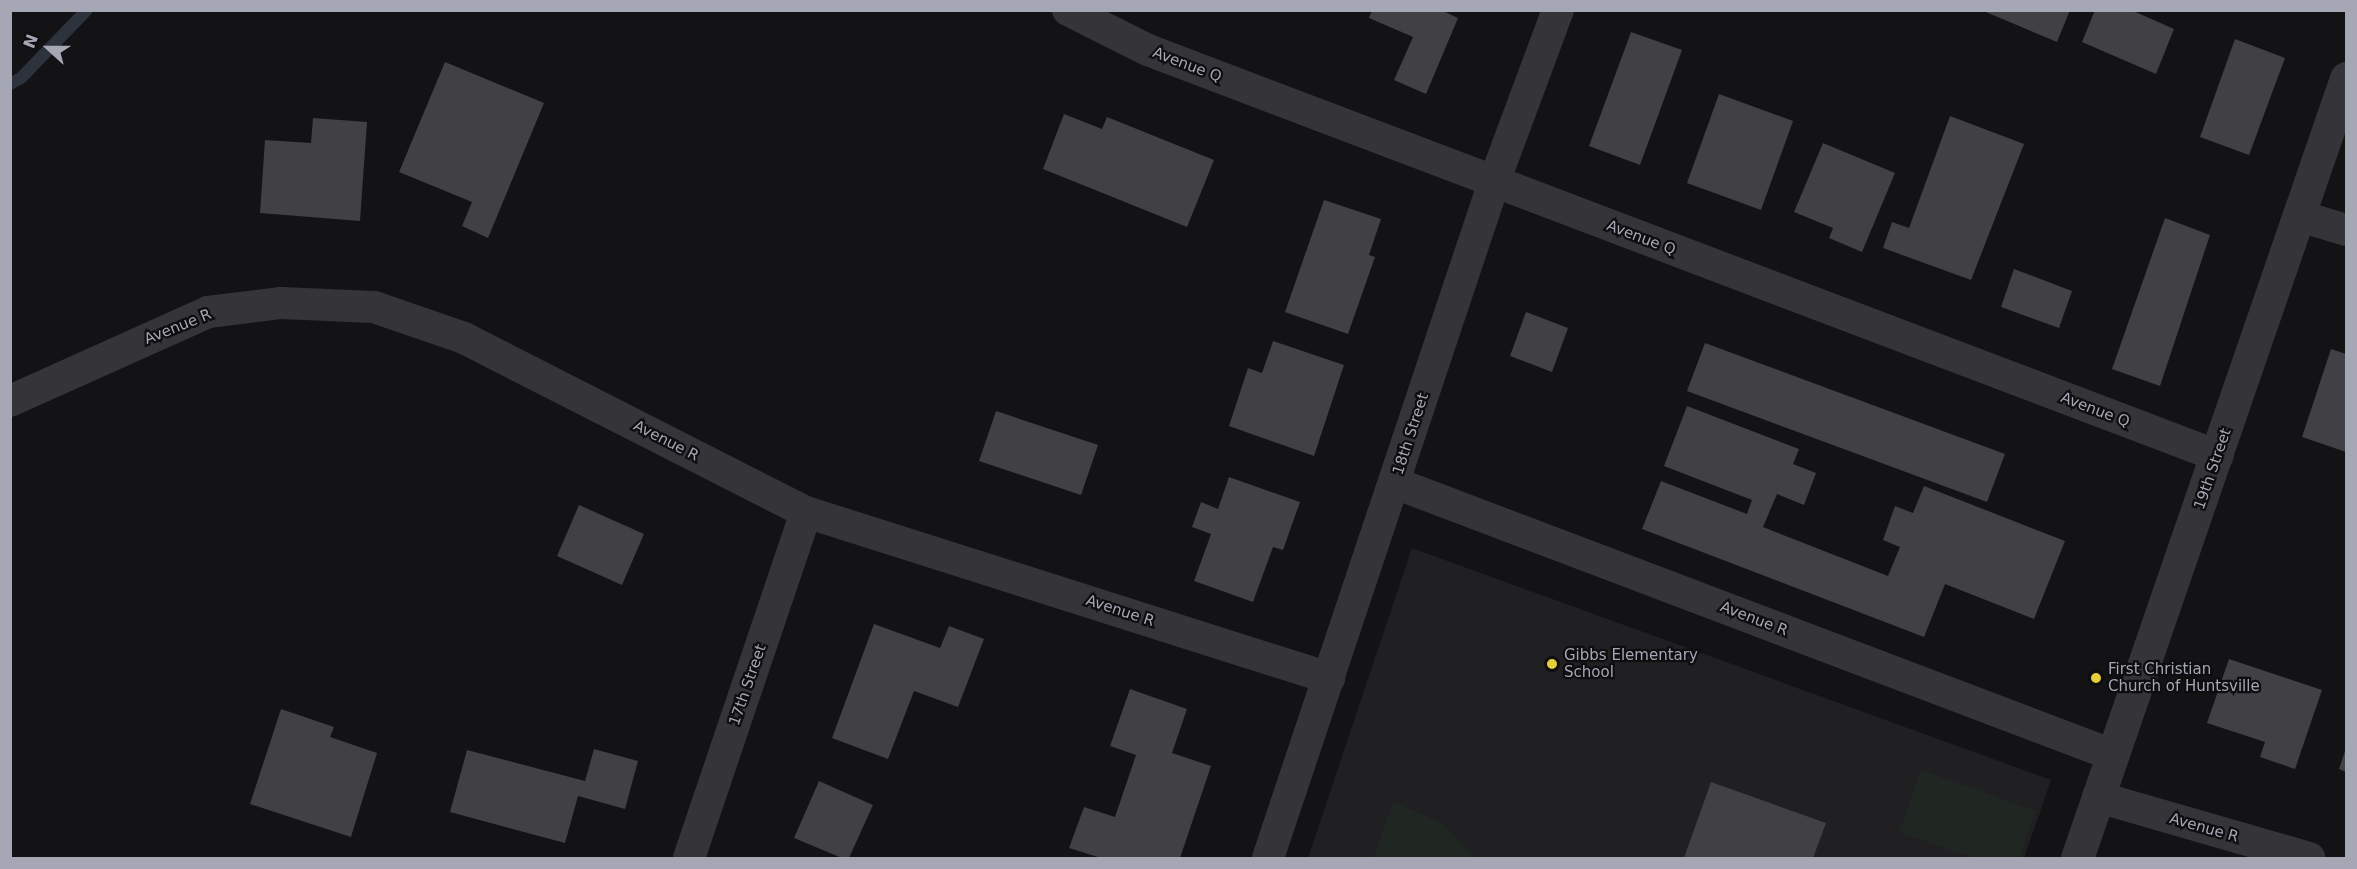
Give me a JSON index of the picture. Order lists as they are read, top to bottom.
{
  "streets": {
    "street": [
      "Avenue Q",
      "Avenue R",
      "18th Street",
      "19th Street",
      "17th Street"
    ]
  },
  "crossings": [
    ["Avenue Q", "18th Street"],
    ["Avenue Q", "19th Street"],
    ["Avenue R", "18th Street"],
    ["Avenue R", "19th Street"],
    ["Avenue R", "17th Street"]
  ],
  "places": ["Gibbs Elementary School", "First Christian Church of Huntsville"],
  "north": "left"
}
